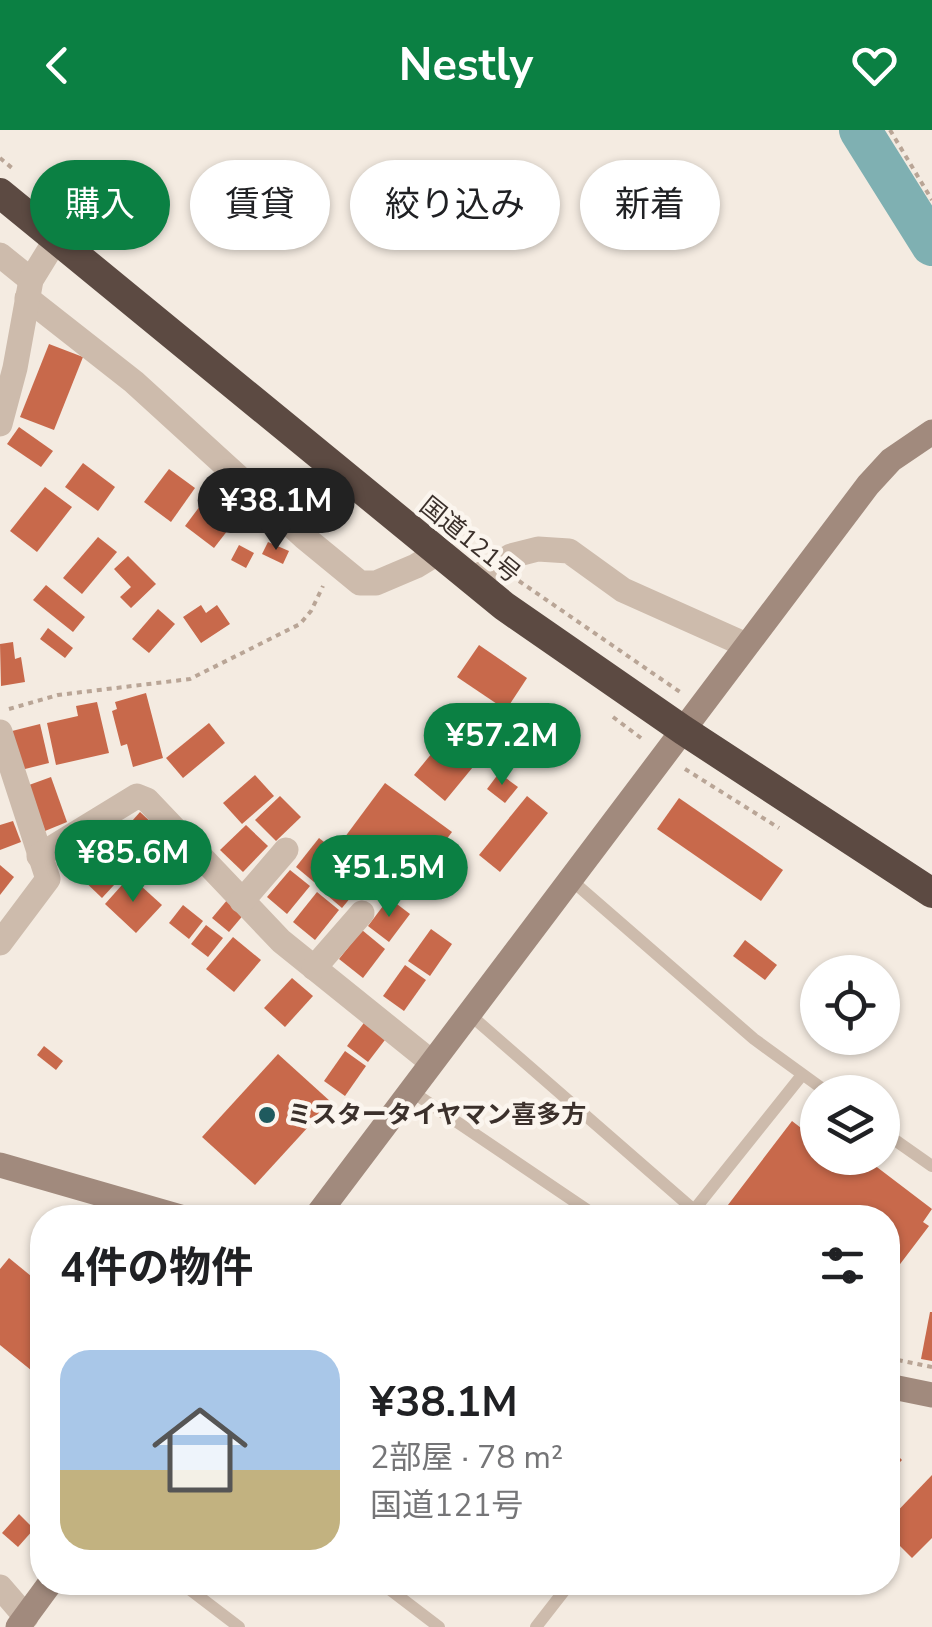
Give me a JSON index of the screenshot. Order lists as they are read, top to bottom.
{
  "streets": {
    "highway": ["国道121号"]
  },
  "places": ["ミスタータイヤマン喜多方"],
  "page": {
    "header": "Nestly",
    "chip": [
      "購入",
      "賃貸",
      "絞り込み",
      "新着"
    ],
    "price": [
      "¥38.1M",
      "¥57.2M",
      "¥85.6M",
      "¥51.5M"
    ],
    "heading": "4件の物件",
    "list": [
      {
        "name": "¥38.1M",
        "note": "2部屋 · 78 m² · 国道121号"
      }
    ]
  }
}
